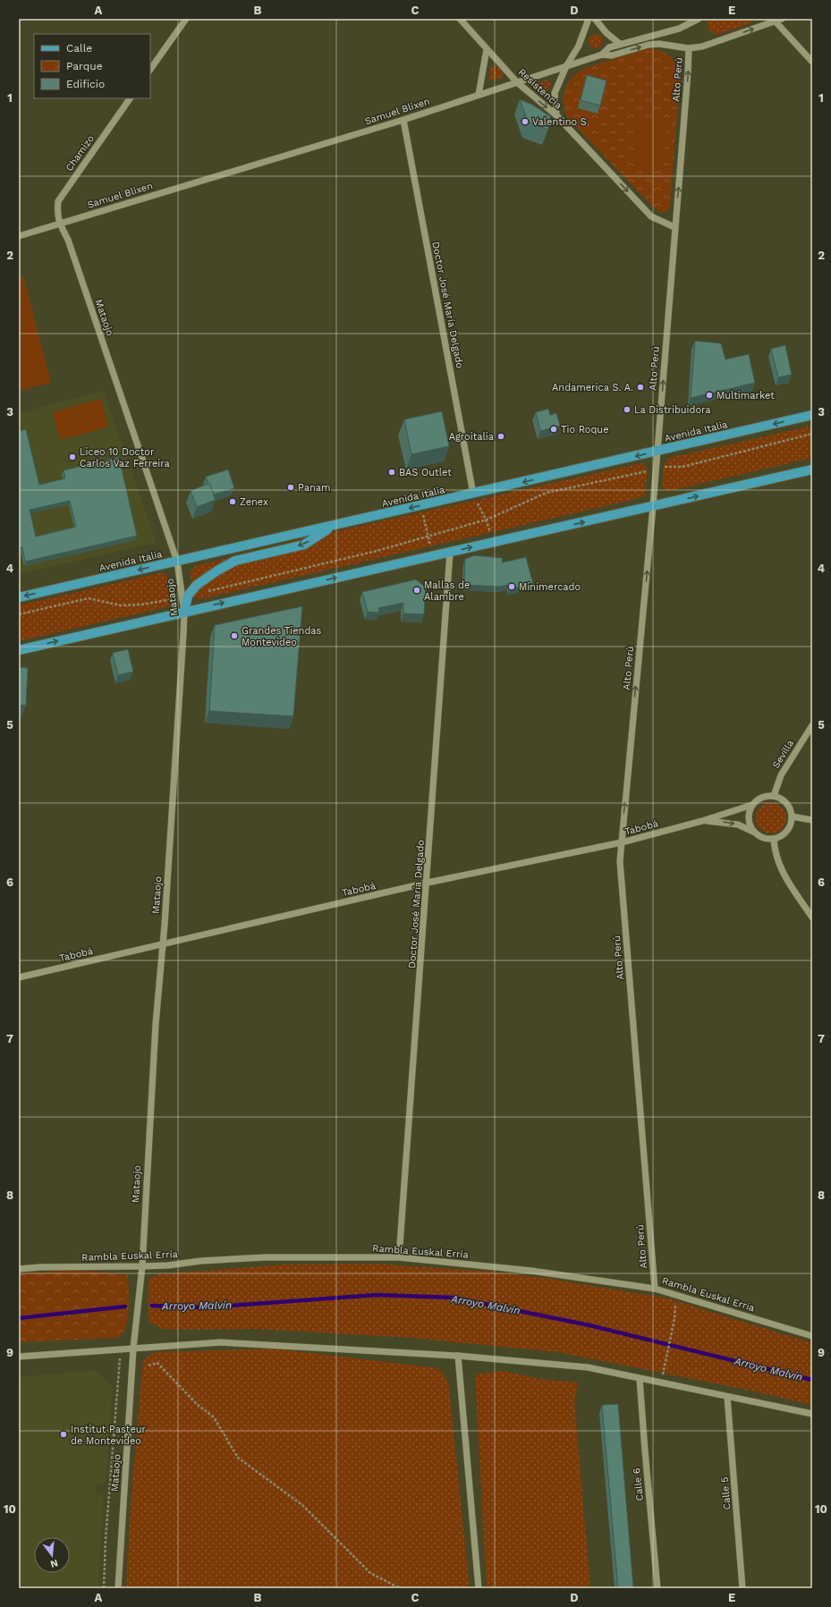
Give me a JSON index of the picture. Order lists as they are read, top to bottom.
{
  "streets": {
    "main road": ["Avenida Italia"],
    "street": [
      "Alto Perú",
      "Resistencia",
      "Samuel Blixen",
      "Chamizo",
      "Doctor José María Delgado",
      "Mataojo",
      "Sevilla",
      "Tabobá",
      "Rambla Euskal Erría",
      "Calle 6",
      "Calle 5"
    ]
  },
  "crossings": [
    ["Alto Perú", "Resistencia"],
    ["Alto Perú", "Samuel Blixen"],
    ["Alto Perú", "Avenida Italia"],
    ["Alto Perú", "Tabobá"],
    ["Alto Perú", "Rambla Euskal Erría"],
    ["Resistencia", "Samuel Blixen"],
    ["Samuel Blixen", "Chamizo"],
    ["Samuel Blixen", "Doctor José María Delgado"],
    ["Samuel Blixen", "Mataojo"],
    ["Chamizo", "Mataojo"],
    ["Doctor José María Delgado", "Avenida Italia"],
    ["Doctor José María Delgado", "Tabobá"],
    ["Doctor José María Delgado", "Rambla Euskal Erría"],
    ["Mataojo", "Avenida Italia"],
    ["Mataojo", "Tabobá"],
    ["Mataojo", "Rambla Euskal Erría"],
    ["Sevilla", "Tabobá"]
  ],
  "one_way": ["Alto Perú", "Resistencia"],
  "water": ["Arroyo Malvín"],
  "places": [
    "Valentino S",
    "Andamerica S. A.",
    "Multimarket",
    "La Distribuidora",
    "Tio Roque",
    "Agroitalia",
    "Liceo 10 Doctor Carlos Vaz Ferreira",
    "BAS Outlet",
    "Panam",
    "Zenex",
    "Minimercado",
    "Mallas de Alambre",
    "Grandes Tiendas Montevideo",
    "Institut Pasteur de Montevideo"
  ],
  "legend": ["Calle", "Parque", "Edificio"],
  "north": "bottom",
  "grid": {
    "columns": [
      "A",
      "B",
      "C",
      "D",
      "E"
    ],
    "rows": [
      "1",
      "2",
      "3",
      "4",
      "5",
      "6",
      "7",
      "8",
      "9",
      "10"
    ]
  }
}
